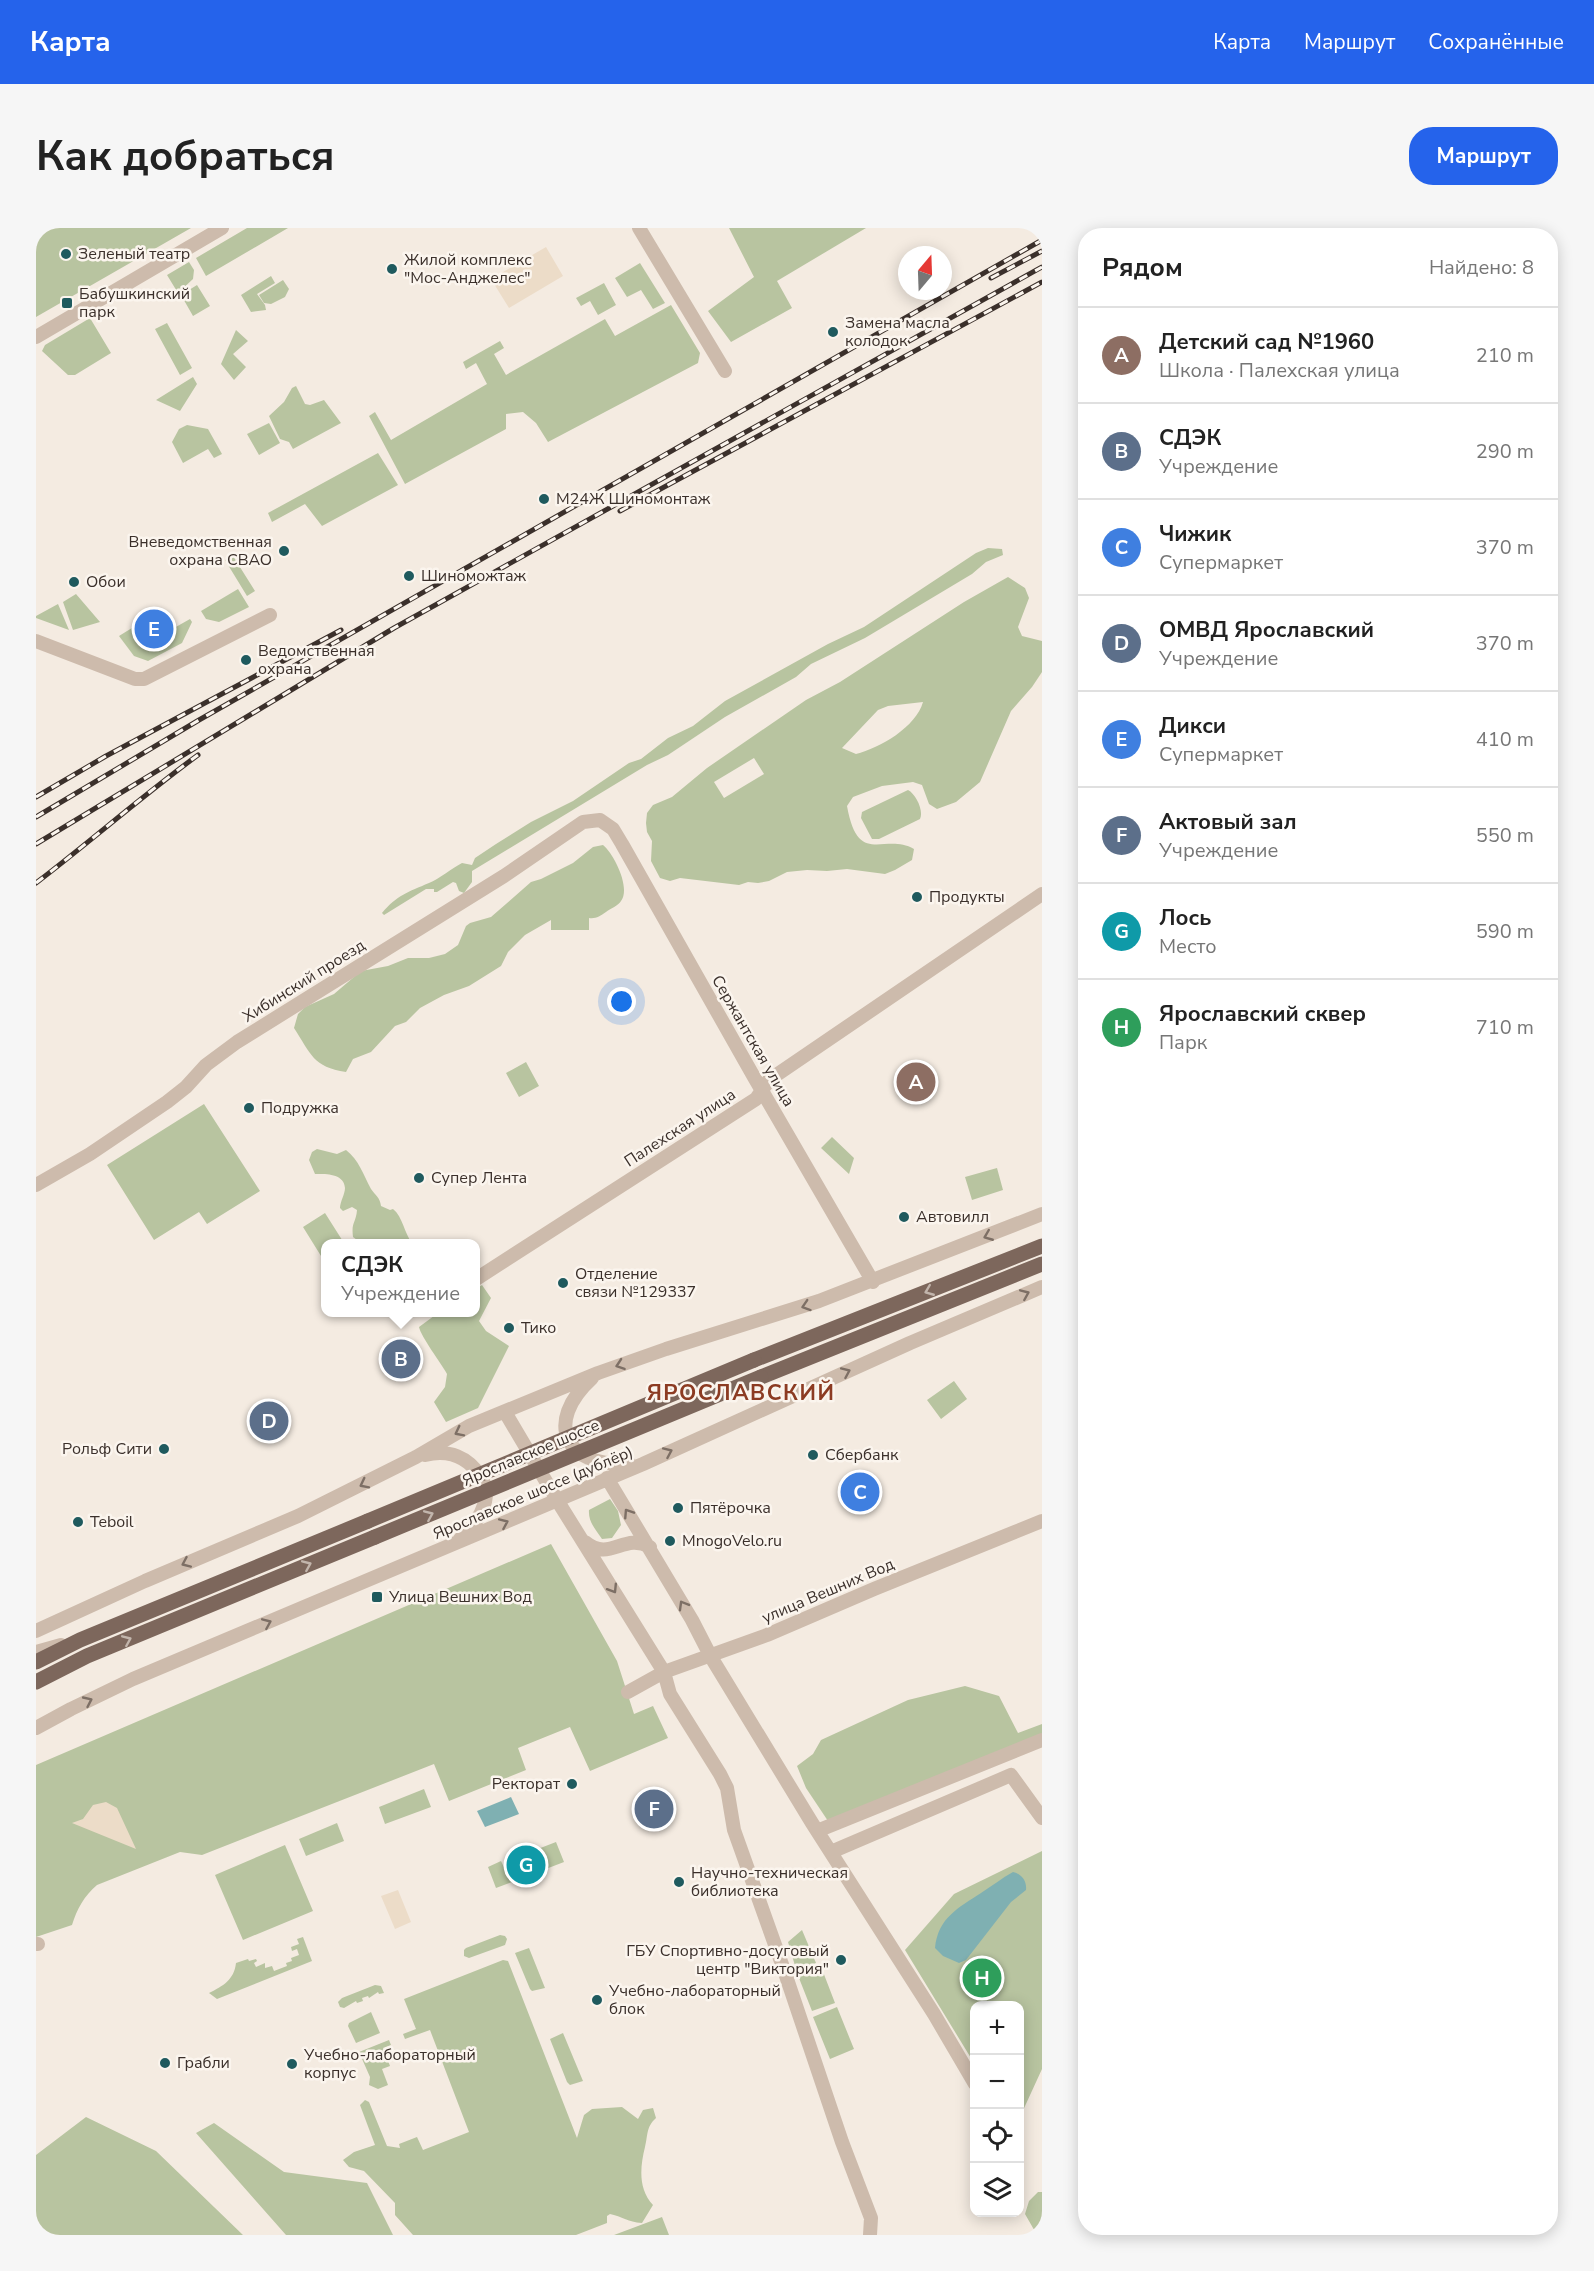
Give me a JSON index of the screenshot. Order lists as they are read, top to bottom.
{
  "streets": {
    "main road": ["Ярославское шоссе"],
    "street": [
      "Хибинский проезд",
      "Сержантская улица",
      "Палехская улица",
      "Ярославское шоссе (дублёр)",
      "улица Вешних Вод"
    ]
  },
  "crossings": [
    ["Хибинский проезд", "Сержантская улица"],
    ["Сержантская улица", "Палехская улица"]
  ],
  "districts": ["ЯРОСЛАВСКИЙ"],
  "places": {
    "other": [
      "Зеленый театр",
      "Жилой комплекс \"Мос-Анджелес\"",
      "Замена масла колодок",
      "М24Ж Шиномонтаж",
      "Вневедомственная охрана СВАО",
      "Шиноможтаж",
      "Обои",
      "Ведомственная охрана",
      "Продукты",
      "Подружка",
      "Супер Лента",
      "Автовилл",
      "Отделение связи №129337",
      "Тико",
      "Рольф Сити",
      "Сбербанк",
      "Пятёрочка",
      "Teboil",
      "MnogoVelo.ru",
      "Ректорат",
      "Научно-техническая библиотека",
      "ГБУ Спортивно-досуговый центр \"Виктория\"",
      "Учебно-лабораторный блок",
      "Грабли",
      "Учебно-лабораторный корпус"
    ],
    "transit": ["Бабушкинский парк", "Улица Вешних Вод"]
  },
  "north": "top",
  "page": {
    "header": "Карта",
    "nav": ["Карта", "Маршрут", "Сохранённые"],
    "buttons": "Маршрут",
    "title": "Как добраться",
    "heading": ["Рядом", "Найдено: 8"],
    "list": [
      {
        "mark": "A",
        "name": "Детский сад №1960",
        "note": "Школа · Палехская улица",
        "value": "210 m"
      },
      {
        "mark": "B",
        "name": "СДЭК",
        "note": "Учреждение",
        "value": "290 m"
      },
      {
        "mark": "C",
        "name": "Чижик",
        "note": "Супермаркет",
        "value": "370 m"
      },
      {
        "mark": "D",
        "name": "ОМВД Ярославский",
        "note": "Учреждение",
        "value": "370 m"
      },
      {
        "mark": "E",
        "name": "Дикси",
        "note": "Супермаркет",
        "value": "410 m"
      },
      {
        "mark": "F",
        "name": "Актовый зал",
        "note": "Учреждение",
        "value": "550 m"
      },
      {
        "mark": "G",
        "name": "Лось",
        "note": "Место",
        "value": "590 m"
      },
      {
        "mark": "H",
        "name": "Ярославский сквер",
        "note": "Парк",
        "value": "710 m"
      }
    ],
    "pins": [
      "E",
      "A",
      "B",
      "D",
      "C",
      "F",
      "G",
      "H"
    ],
    "popup": ["СДЭК", "Учреждение"],
    "map_buttons": ["+", "−"]
  }
}
